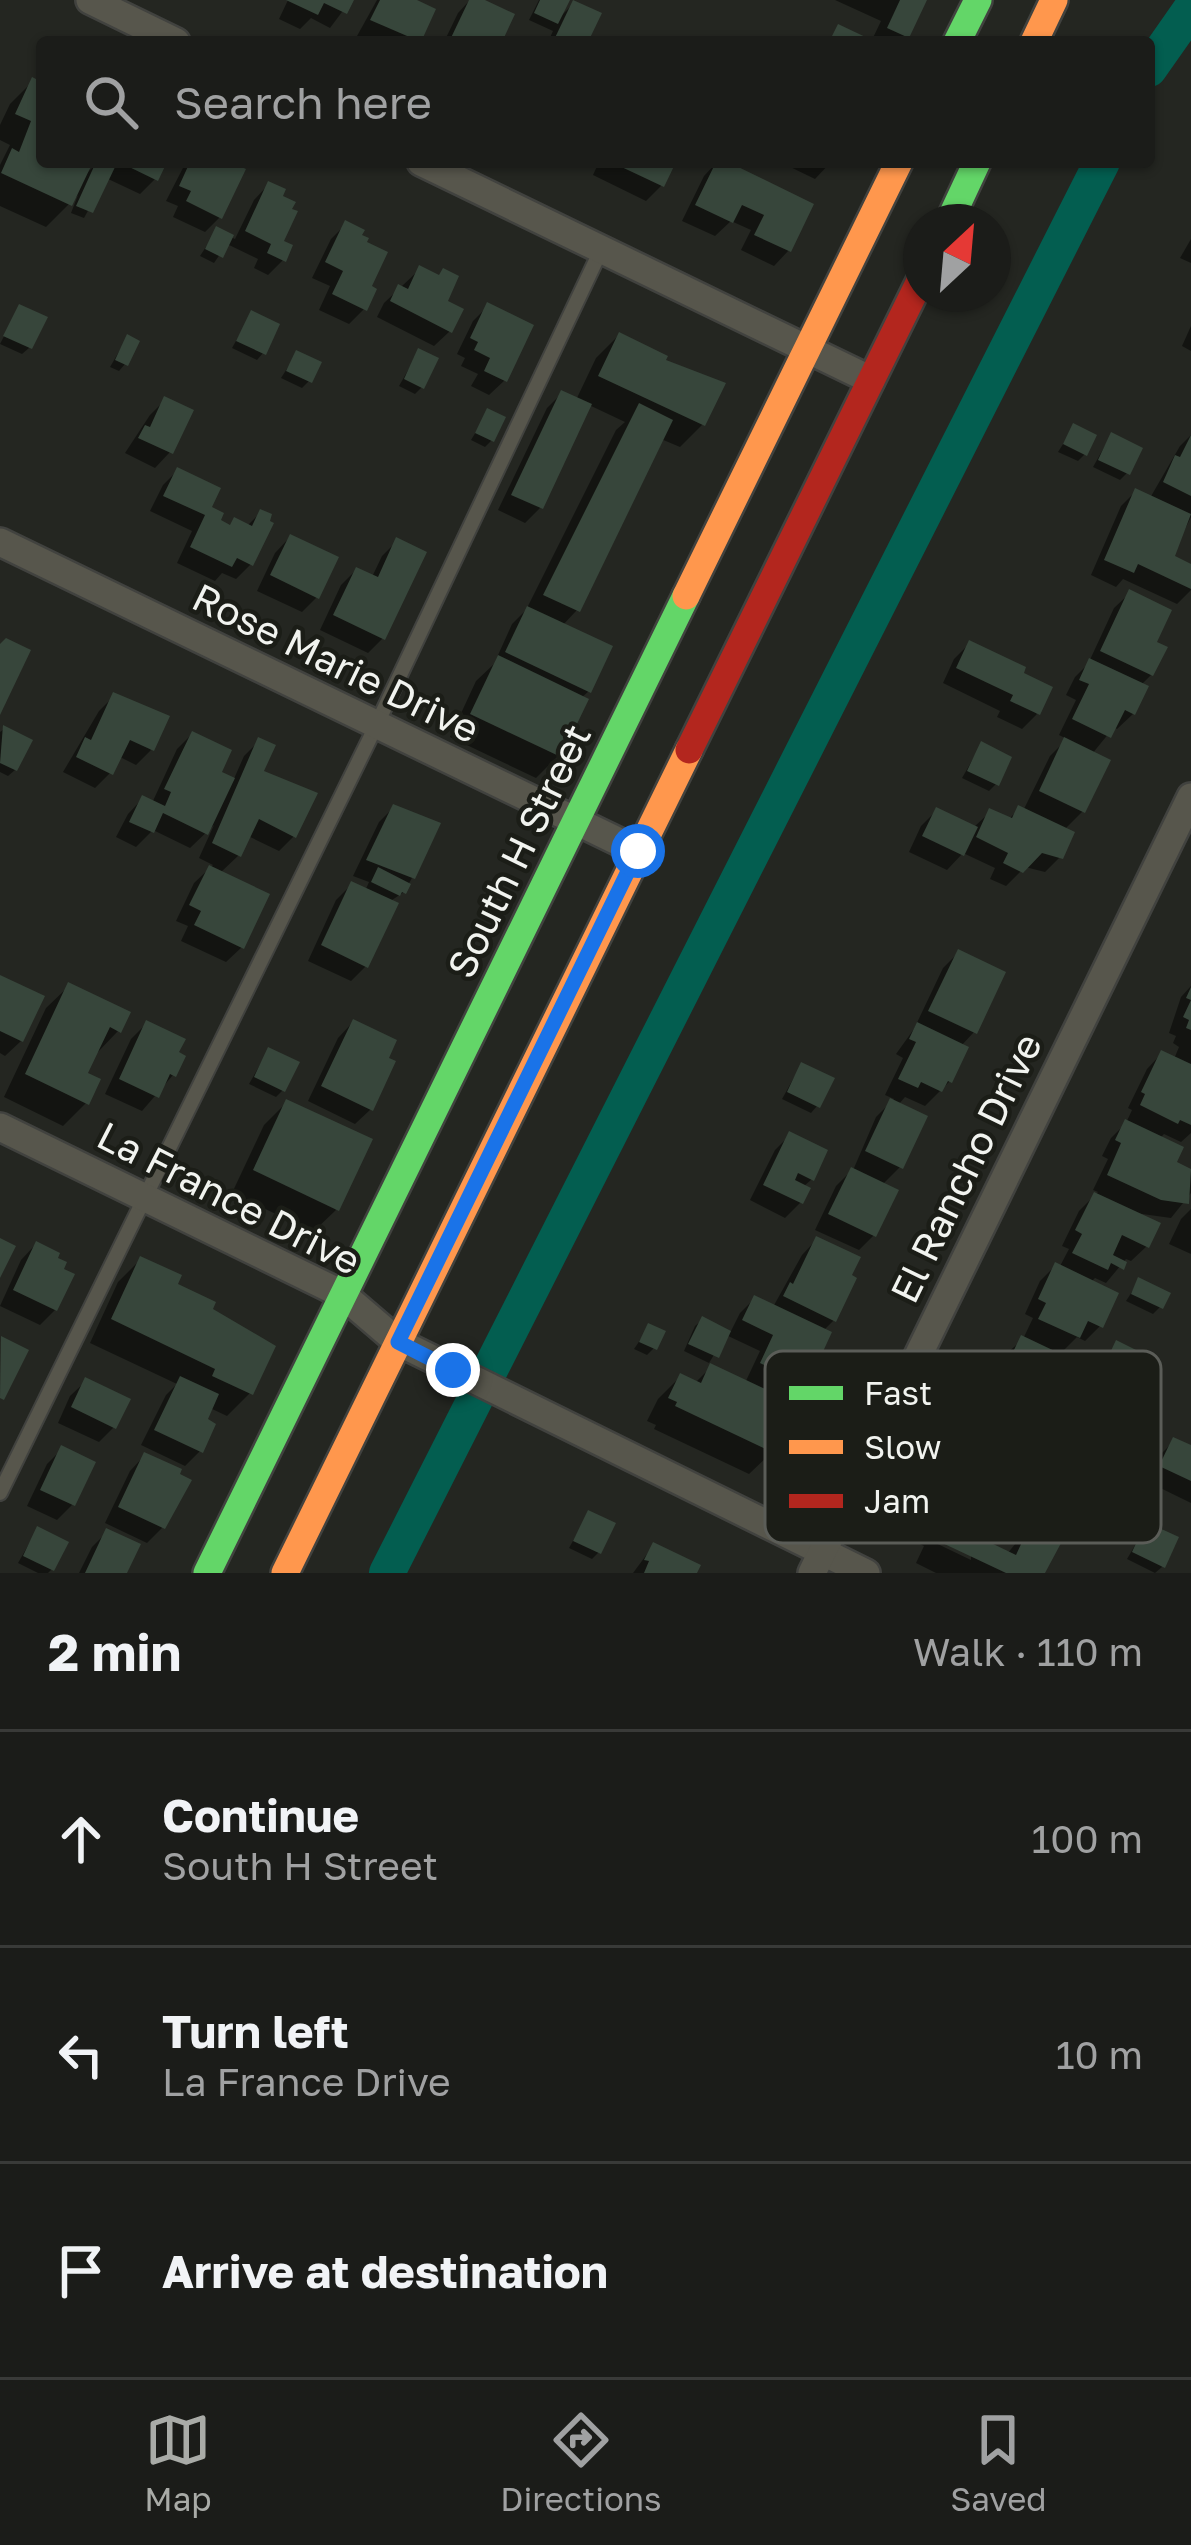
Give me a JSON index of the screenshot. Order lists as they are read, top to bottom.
{
  "streets": {
    "street": [
      "Rose Marie Drive",
      "South H Street",
      "El Rancho Drive",
      "La France Drive"
    ]
  },
  "crossings": [
    ["Rose Marie Drive", "South H Street"],
    ["South H Street", "La France Drive"]
  ],
  "legend": ["Fast", "Slow", "Jam"],
  "north": "top right",
  "page": {
    "search": "Search here",
    "heading": ["2 min", "Walk · 110 m"],
    "list": [
      ["Continue", "South H Street", "100 m"],
      ["Turn left", "La France Drive", "10 m"],
      "Arrive at destination"
    ],
    "nav": ["Map", "Directions", "Saved"]
  }
}
